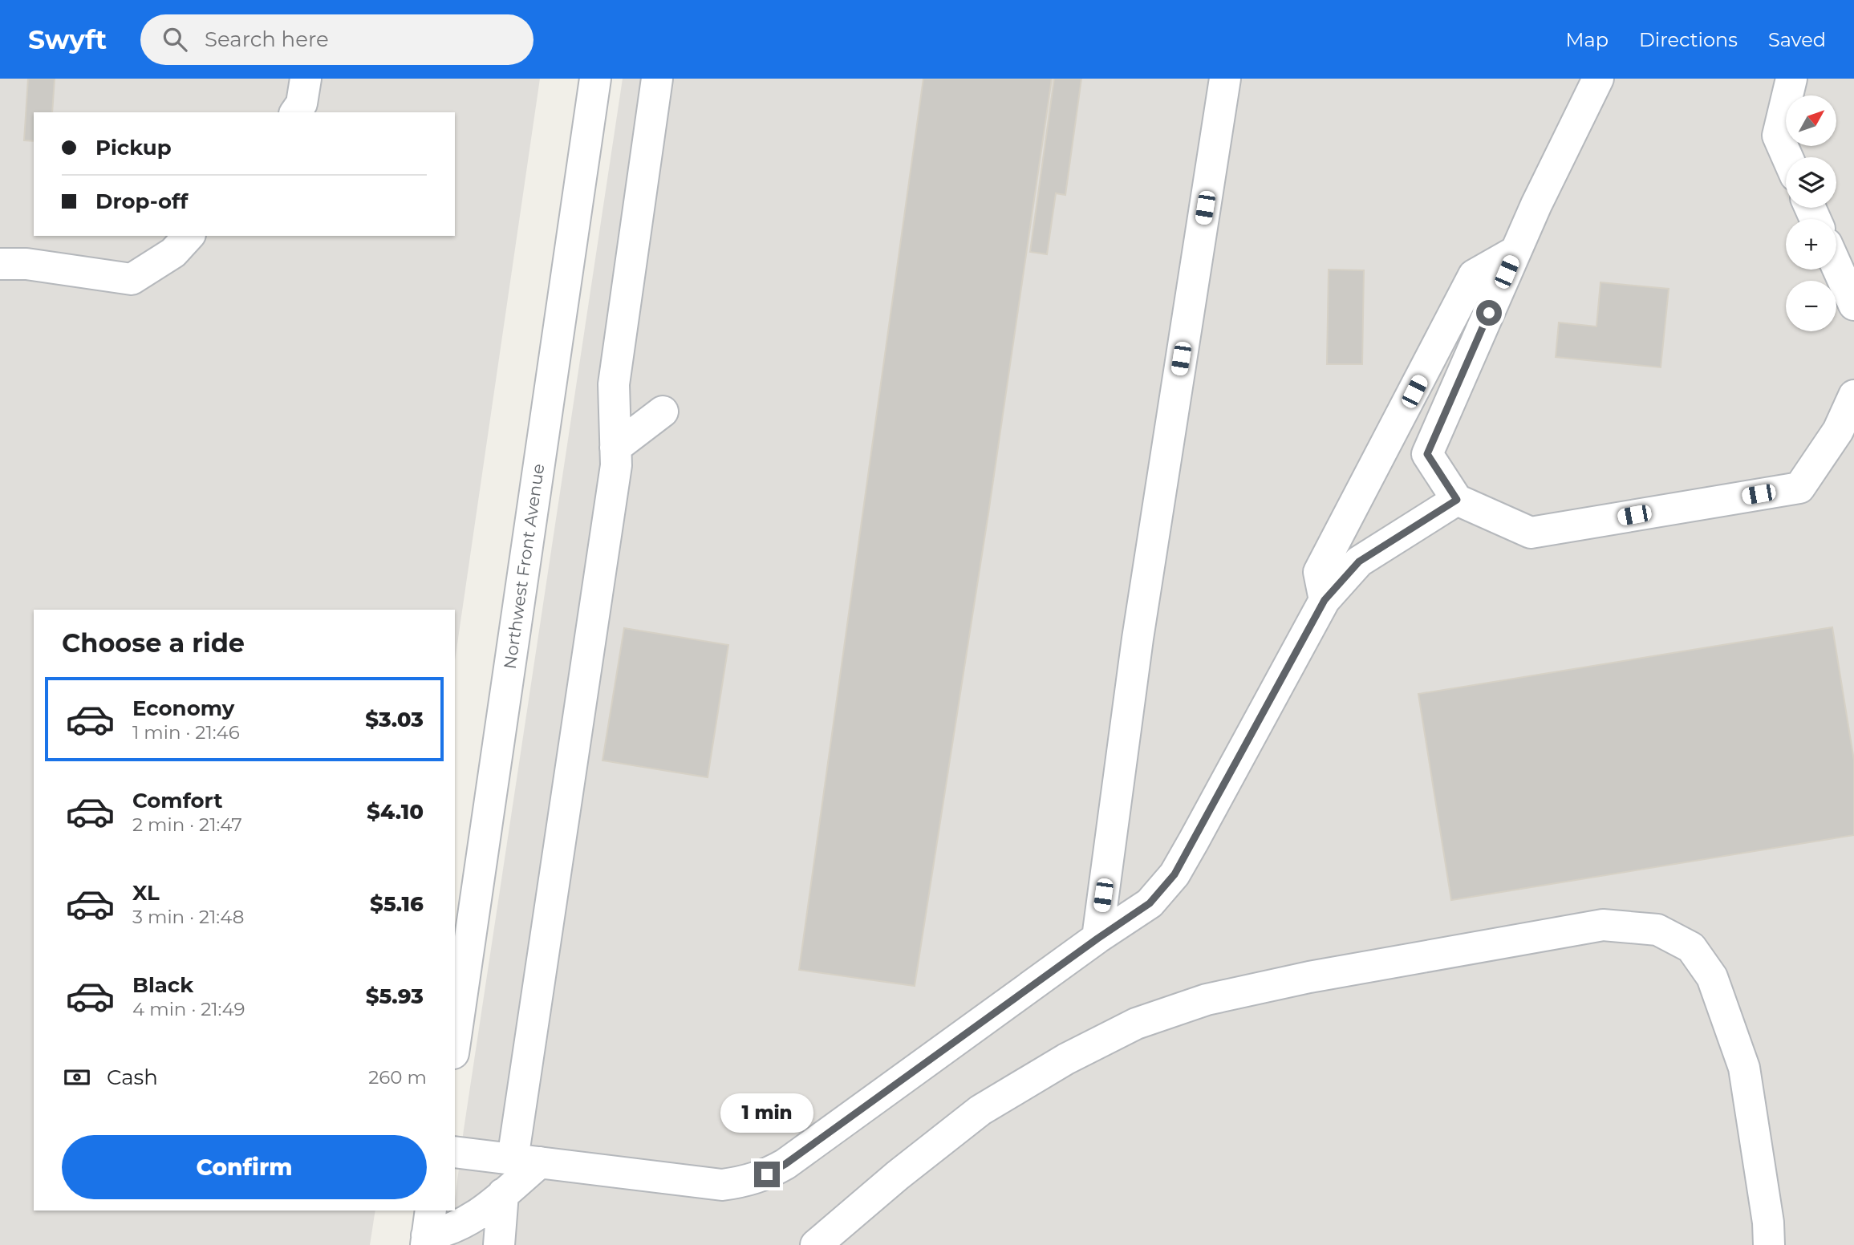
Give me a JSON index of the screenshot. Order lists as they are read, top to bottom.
{
  "streets": {
    "street": ["Northwest Front Avenue"]
  },
  "north": "top right",
  "page": {
    "header": "Swyft",
    "search": "Search here",
    "nav": ["Map", "Directions", "Saved"],
    "map_buttons": ["+", "−"],
    "banner": ["Pickup", "Drop-off"],
    "heading": "Choose a ride",
    "list": [
      {
        "name": "Economy",
        "note": "1 min · 21:46",
        "value": "$3.03"
      },
      {
        "name": "Comfort",
        "note": "2 min · 21:47",
        "value": "$4.10"
      },
      {
        "name": "XL",
        "note": "3 min · 21:48",
        "value": "$5.16"
      },
      {
        "name": "Black",
        "note": "4 min · 21:49",
        "value": "$5.93"
      }
    ],
    "pay": ["Cash", "260 m"],
    "bubble": "1 min",
    "buttons": "Confirm"
  }
}
